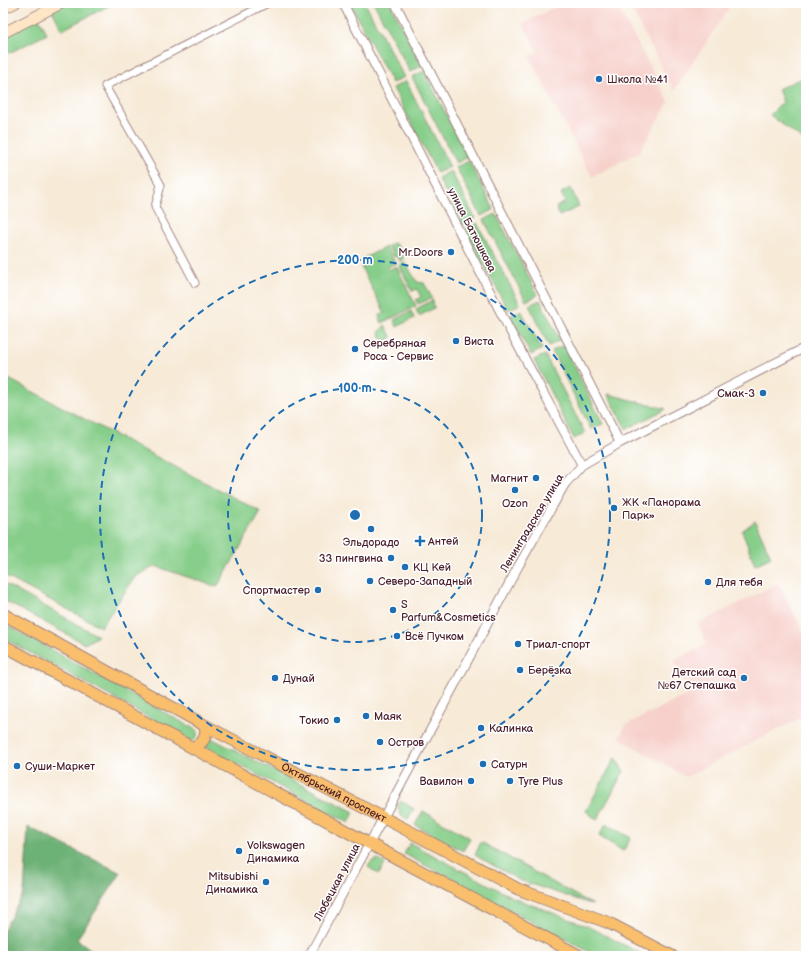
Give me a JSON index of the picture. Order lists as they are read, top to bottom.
{
  "streets": {
    "main road": ["Октябрьский проспект"],
    "street": ["улица Батюшкова", "Ленинградская улица", "Любецкая улица"]
  },
  "crossings": [
    ["улица Батюшкова", "Ленинградская улица"],
    ["Ленинградская улица", "Октябрьский проспект"],
    ["Ленинградская улица", "Любецкая улица"],
    ["Октябрьский проспект", "Любецкая улица"]
  ],
  "places": {
    "other": [
      "Школа №41",
      "Mr.Doors",
      "Виста",
      "Серебряная Роса - Сервис",
      "Смак-3",
      "Магнит",
      "Ozon",
      "ЖК «Панорама Парк»",
      "Эльдорадо",
      "33 пингвина",
      "КЦ Кей",
      "Северо-Западный",
      "Для тебя",
      "Спортмастер",
      "S Parfum&Cosmetics",
      "Всё Пучком",
      "Триал-спорт",
      "Берёзка",
      "Дунай",
      "Детский сад №67 Степашка",
      "Маяк",
      "Токио",
      "Калинка",
      "Остров",
      "Сатурн",
      "Суши-Маркет",
      "Вавилон",
      "Tyre Plus",
      "Volkswagen Динамика",
      "Mitsubishi Динамика"
    ],
    "health": ["Антей"]
  },
  "rings": ["200 m", "100 m"]
}
